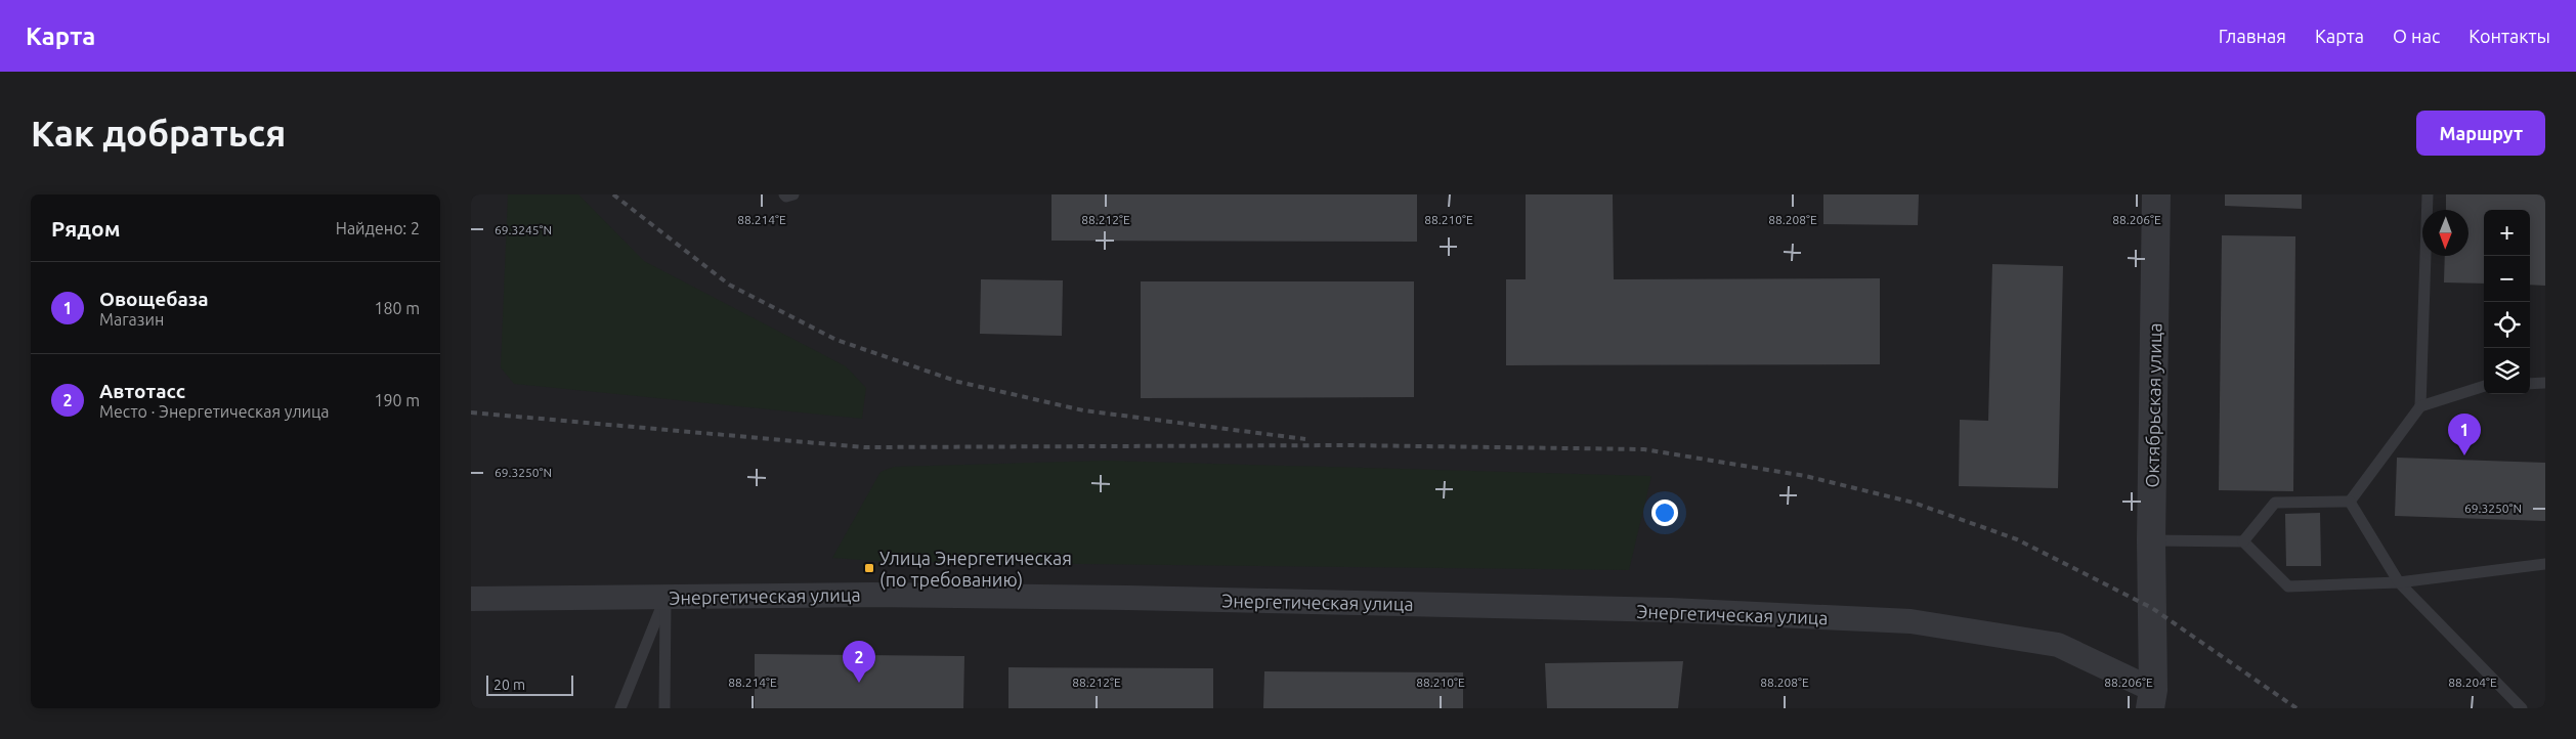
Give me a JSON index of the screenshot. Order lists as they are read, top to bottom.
{
  "streets": {
    "street": ["Октябрьская улица", "Энергетическая улица"]
  },
  "crossings": [
    ["Октябрьская улица", "Энергетическая улица"]
  ],
  "places": {
    "transit": ["Улица Энергетическая (по требованию)"]
  },
  "scale_bar": "20 m",
  "north": "bottom",
  "page": {
    "header": "Карта",
    "nav": [
      "Главная",
      "Карта",
      "О нас",
      "Контакты"
    ],
    "buttons": "Маршрут",
    "title": "Как добраться",
    "heading": ["Рядом", "Найдено: 2"],
    "map_buttons": ["+", "−"],
    "list": [
      {
        "mark": "1",
        "name": "Овощебаза",
        "note": "Магазин",
        "value": "180 m"
      },
      {
        "mark": "2",
        "name": "Автотасс",
        "note": "Место · Энергетическая улица",
        "value": "190 m"
      }
    ],
    "pins": ["1", "2"],
    "scale": "20 m"
  },
  "coordinates": [
    "88.214°E",
    "88.212°E",
    "88.210°E",
    "88.208°E",
    "88.206°E",
    "69.3245°N",
    "69.3250°N",
    "88.204°E"
  ]
}
